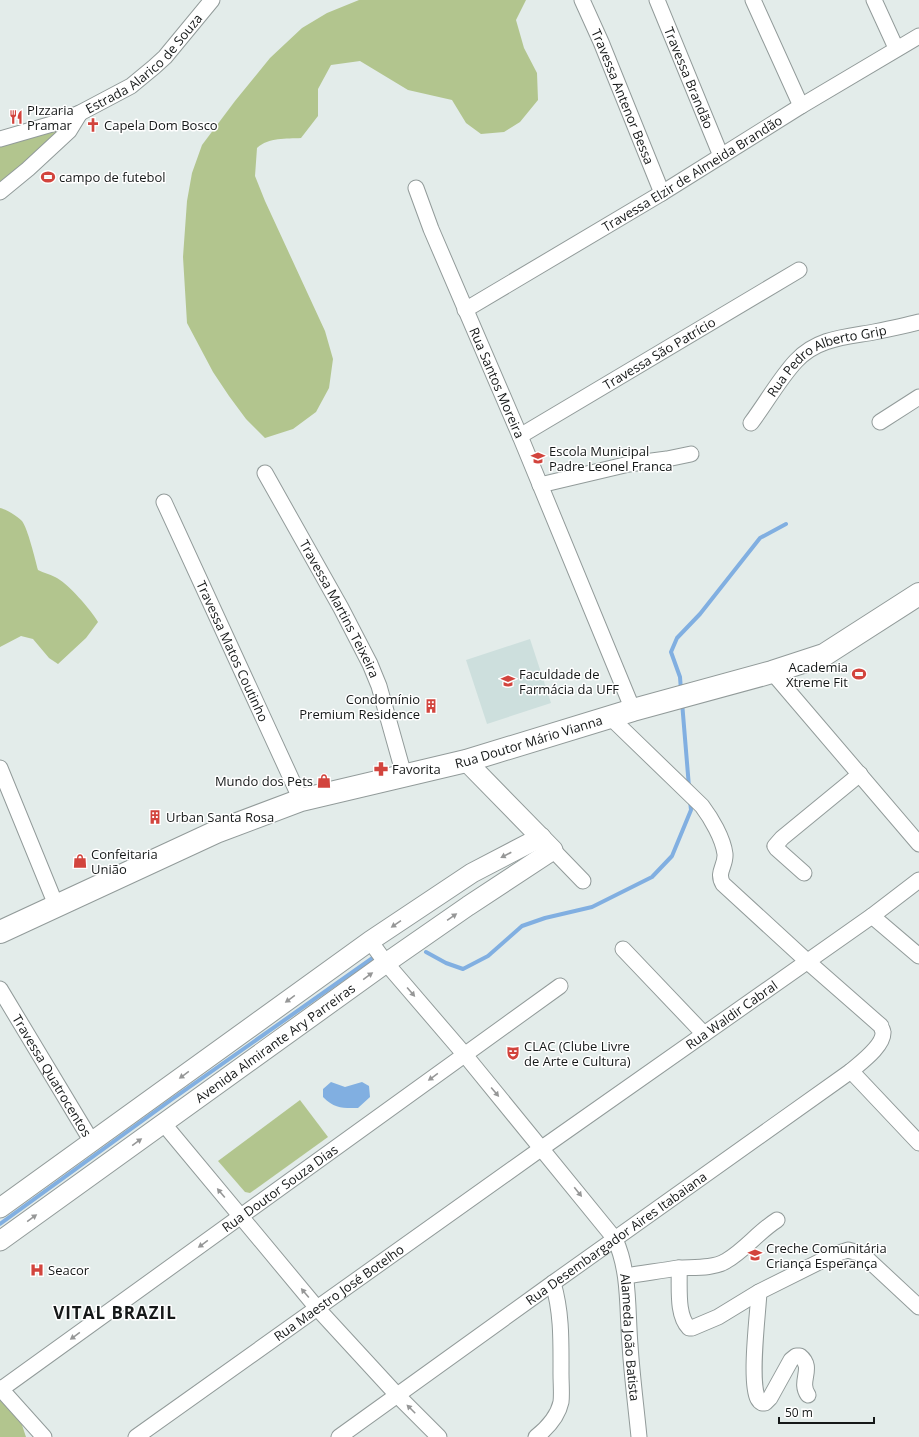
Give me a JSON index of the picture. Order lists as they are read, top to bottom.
{
  "streets": {
    "main road": ["Rua Doutor Mário Vianna"],
    "street": [
      "Estrada Alarico de Souza",
      "Travessa Brandão",
      "Travessa Antenor Bessa",
      "Travessa Elzir de Almeida Brandão",
      "Travessa São Patrício",
      "Rua Pedro Alberto Grip",
      "Rua Santos Moreira",
      "Travessa Martins Teixeira",
      "Travessa Matos Coutinho",
      "Rua Waldir Cabral",
      "Avenida Almirante Ary Parreiras",
      "Travessa Quatrocentos",
      "Rua Doutor Souza Dias",
      "Rua Desembargador Aires Itabaiana",
      "Rua Maestro José Botelho",
      "Alameda João Batista"
    ]
  },
  "crossings": [
    ["Travessa Brandão", "Travessa Elzir de Almeida Brandão"],
    ["Travessa Antenor Bessa", "Travessa Elzir de Almeida Brandão"],
    ["Travessa Elzir de Almeida Brandão", "Rua Santos Moreira"],
    ["Travessa São Patrício", "Rua Santos Moreira"],
    ["Rua Santos Moreira", "Rua Doutor Mário Vianna"],
    ["Travessa Martins Teixeira", "Rua Doutor Mário Vianna"],
    ["Travessa Matos Coutinho", "Rua Doutor Mário Vianna"],
    ["Rua Waldir Cabral", "Rua Desembargador Aires Itabaiana"],
    ["Rua Waldir Cabral", "Rua Maestro José Botelho"],
    ["Rua Waldir Cabral", "Alameda João Batista"],
    ["Avenida Almirante Ary Parreiras", "Travessa Quatrocentos"],
    ["Avenida Almirante Ary Parreiras", "Alameda João Batista"],
    ["Rua Doutor Souza Dias", "Alameda João Batista"],
    ["Rua Desembargador Aires Itabaiana", "Alameda João Batista"],
    ["Rua Maestro José Botelho", "Alameda João Batista"]
  ],
  "one_way": ["Rua Doutor Souza Dias", "Alameda João Batista"],
  "districts": ["VITAL BRAZIL"],
  "places": {
    "restaurant": ["PIzzaria Pramar"],
    "church": ["Capela Dom Bosco"],
    "sports": ["campo de futebol", "Academia Xtreme Fit"],
    "school or university": ["Escola Municipal Padre Leonel Franca", "Faculdade de Farmácia da UFF", "Creche Comunitária Criança Esperança"],
    "building": ["Condomínio Premium Residence", "Urban Santa Rosa"],
    "pharmacy": ["Favorita"],
    "shop": ["Mundo dos Pets", "Confeitaria União"],
    "theatre": ["CLAC (Clube Livre de Arte e Cultura)"],
    "hospital": ["Seacor"]
  },
  "scale_bar": "50 m"
}
